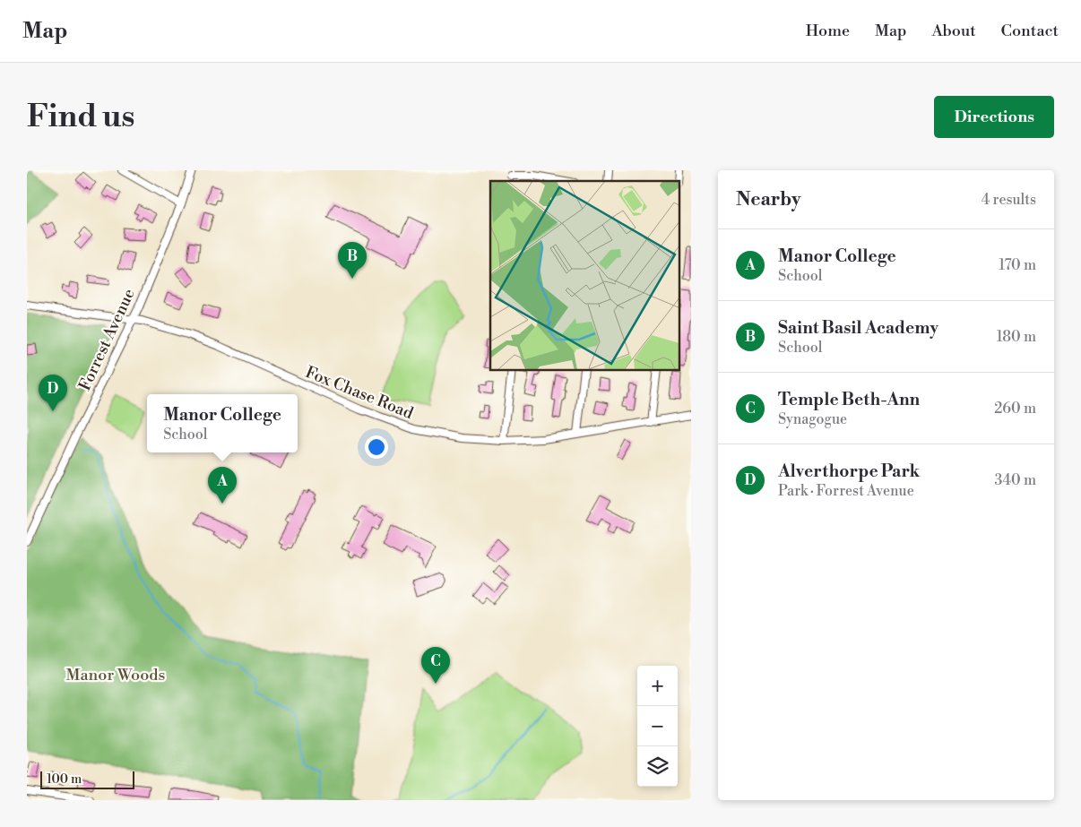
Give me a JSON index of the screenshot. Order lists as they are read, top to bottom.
{
  "streets": {
    "street": ["Forrest Avenue", "Fox Chase Road"]
  },
  "crossings": [
    ["Forrest Avenue", "Fox Chase Road"]
  ],
  "parks": ["Manor Woods"],
  "scale_bar": "100 m",
  "page": {
    "header": "Map",
    "nav": [
      "Home",
      "Map",
      "About",
      "Contact"
    ],
    "buttons": "Directions",
    "title": "Find us",
    "heading": ["Nearby", "4 results"],
    "list": [
      {
        "mark": "A",
        "name": "Manor College",
        "note": "School",
        "value": "170 m"
      },
      {
        "mark": "B",
        "name": "Saint Basil Academy",
        "note": "School",
        "value": "180 m"
      },
      {
        "mark": "C",
        "name": "Temple Beth-Ann",
        "note": "Synagogue",
        "value": "260 m"
      },
      {
        "mark": "D",
        "name": "Alverthorpe Park",
        "note": "Park · Forrest Avenue",
        "value": "340 m"
      }
    ],
    "pins": [
      "B",
      "D",
      "A",
      "C"
    ],
    "popup": ["Manor College", "School"],
    "map_buttons": ["+", "−"],
    "scale": "100 m"
  }
}
